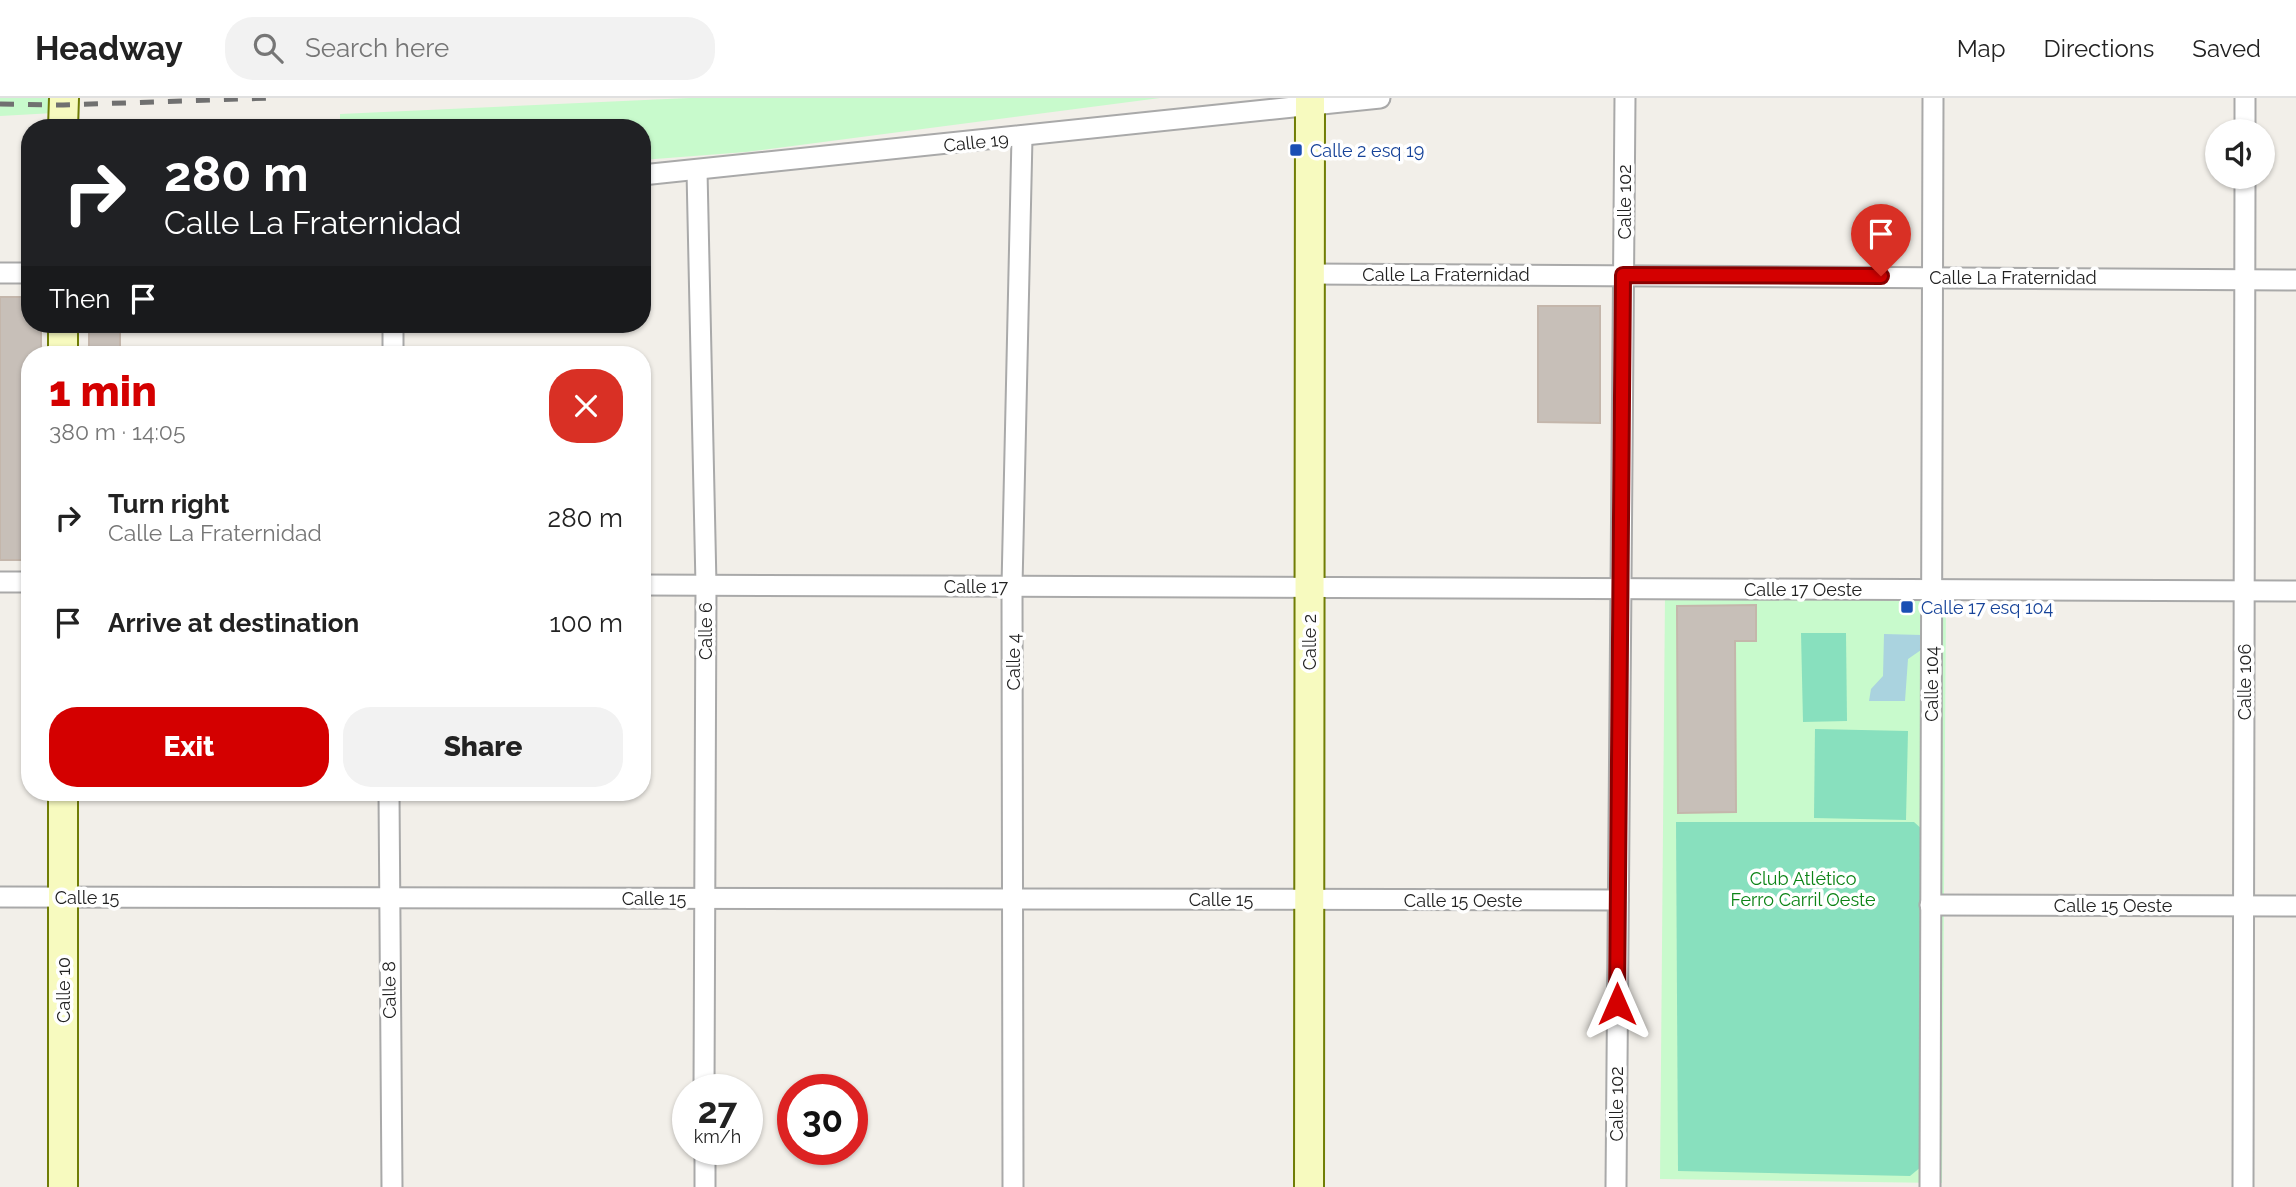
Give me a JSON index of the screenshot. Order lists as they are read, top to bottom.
{
  "streets": {
    "street": [
      "Calle 19",
      "Calle 102",
      "Calle La Fraternidad",
      "Calle 17",
      "Calle 17 Oeste",
      "Calle 6",
      "Calle 2",
      "Calle 4",
      "Calle 106",
      "Calle 104",
      "Calle 15",
      "Calle 15 Oeste",
      "Calle 10",
      "Calle 8"
    ]
  },
  "crossings": [
    ["Calle 19", "Calle 6"],
    ["Calle 19", "Calle 2"],
    ["Calle 19", "Calle 4"],
    ["Calle 102", "Calle La Fraternidad"],
    ["Calle 102", "Calle 17 Oeste"],
    ["Calle 102", "Calle 15 Oeste"],
    ["Calle La Fraternidad", "Calle 2"],
    ["Calle La Fraternidad", "Calle 106"],
    ["Calle La Fraternidad", "Calle 104"],
    ["Calle 17", "Calle 17 Oeste"],
    ["Calle 17", "Calle 6"],
    ["Calle 17", "Calle 2"],
    ["Calle 17", "Calle 4"],
    ["Calle 17 Oeste", "Calle 2"],
    ["Calle 17 Oeste", "Calle 106"],
    ["Calle 17 Oeste", "Calle 104"],
    ["Calle 6", "Calle 15"],
    ["Calle 2", "Calle 15"],
    ["Calle 2", "Calle 15 Oeste"],
    ["Calle 4", "Calle 15"],
    ["Calle 106", "Calle 15 Oeste"],
    ["Calle 104", "Calle 15 Oeste"],
    ["Calle 15", "Calle 15 Oeste"],
    ["Calle 15", "Calle 10"],
    ["Calle 15", "Calle 8"]
  ],
  "parks": ["Club Atlético Ferro Carril Oeste"],
  "places": {
    "transit": ["Calle 2 esq 19", "Calle 17 esq 104"]
  },
  "page": {
    "header": "Headway",
    "search": "Search here",
    "nav": ["Map", "Directions", "Saved"],
    "turn": ["280 m", "Calle La Fraternidad"],
    "then": "Then",
    "heading": ["1 min", "380 m · 14:05"],
    "list": [
      {
        "name": "Turn right",
        "note": "Calle La Fraternidad",
        "value": "280 m"
      },
      {
        "name": "Arrive at destination",
        "value": "100 m"
      }
    ],
    "buttons": ["Exit", "Share"],
    "speed": "27 km/h",
    "limit": "30"
  }
}
